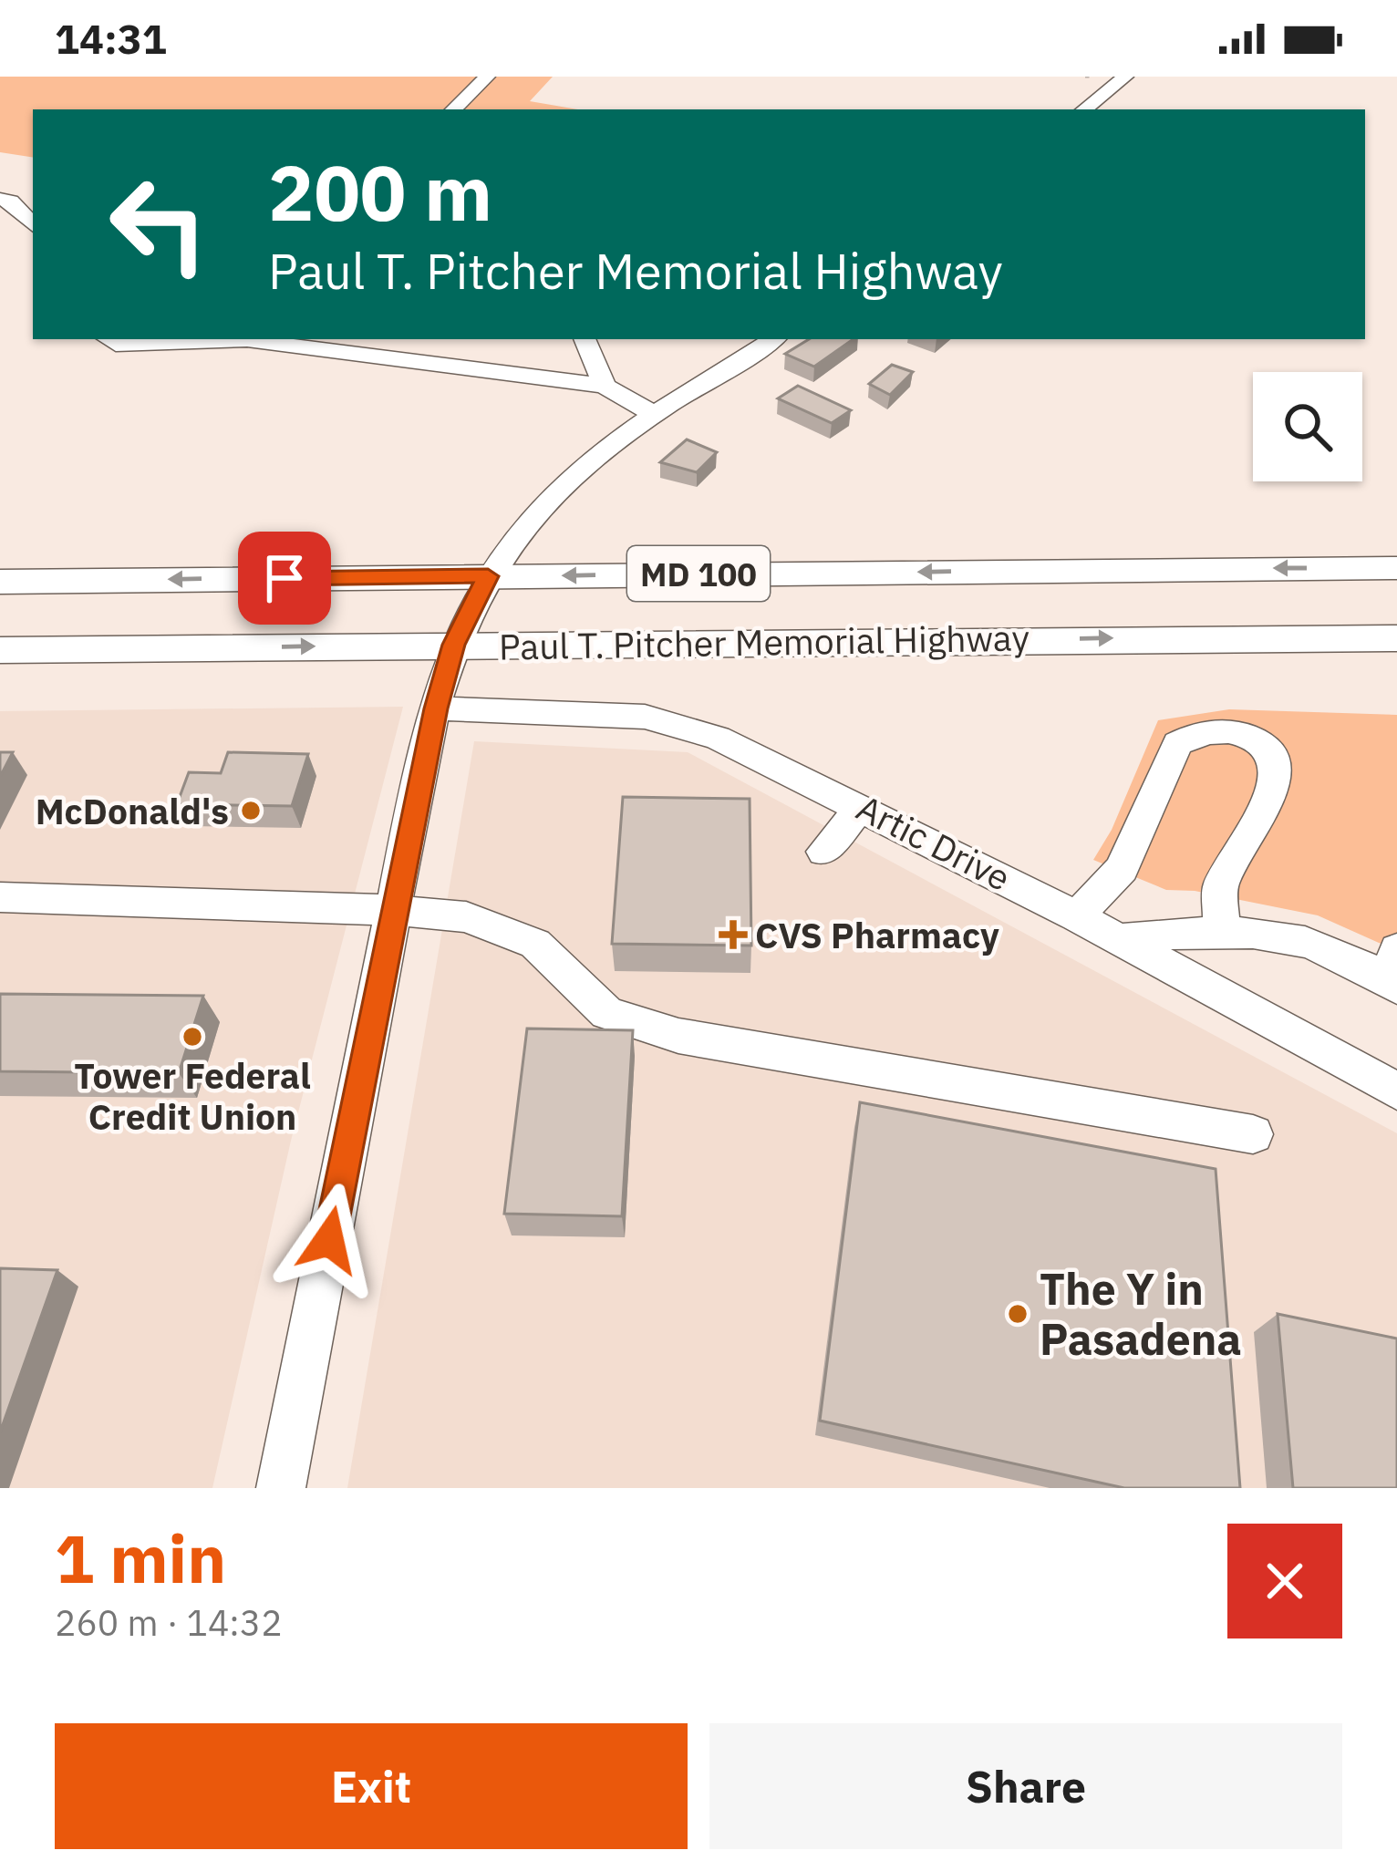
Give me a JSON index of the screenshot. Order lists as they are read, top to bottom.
{
  "streets": {
    "main road": ["MD 100", "Paul T. Pitcher Memorial Highway"],
    "street": ["Artic Drive"]
  },
  "places": {
    "other": ["McDonald's", "Tower Federal Credit Union", "The Y in Pasadena"],
    "health": ["CVS Pharmacy"]
  },
  "page": {
    "status": "14:31",
    "turn": ["200 m", "Paul T. Pitcher Memorial Highway"],
    "heading": ["1 min", "260 m · 14:32"],
    "buttons": ["Exit", "Share"]
  }
}
